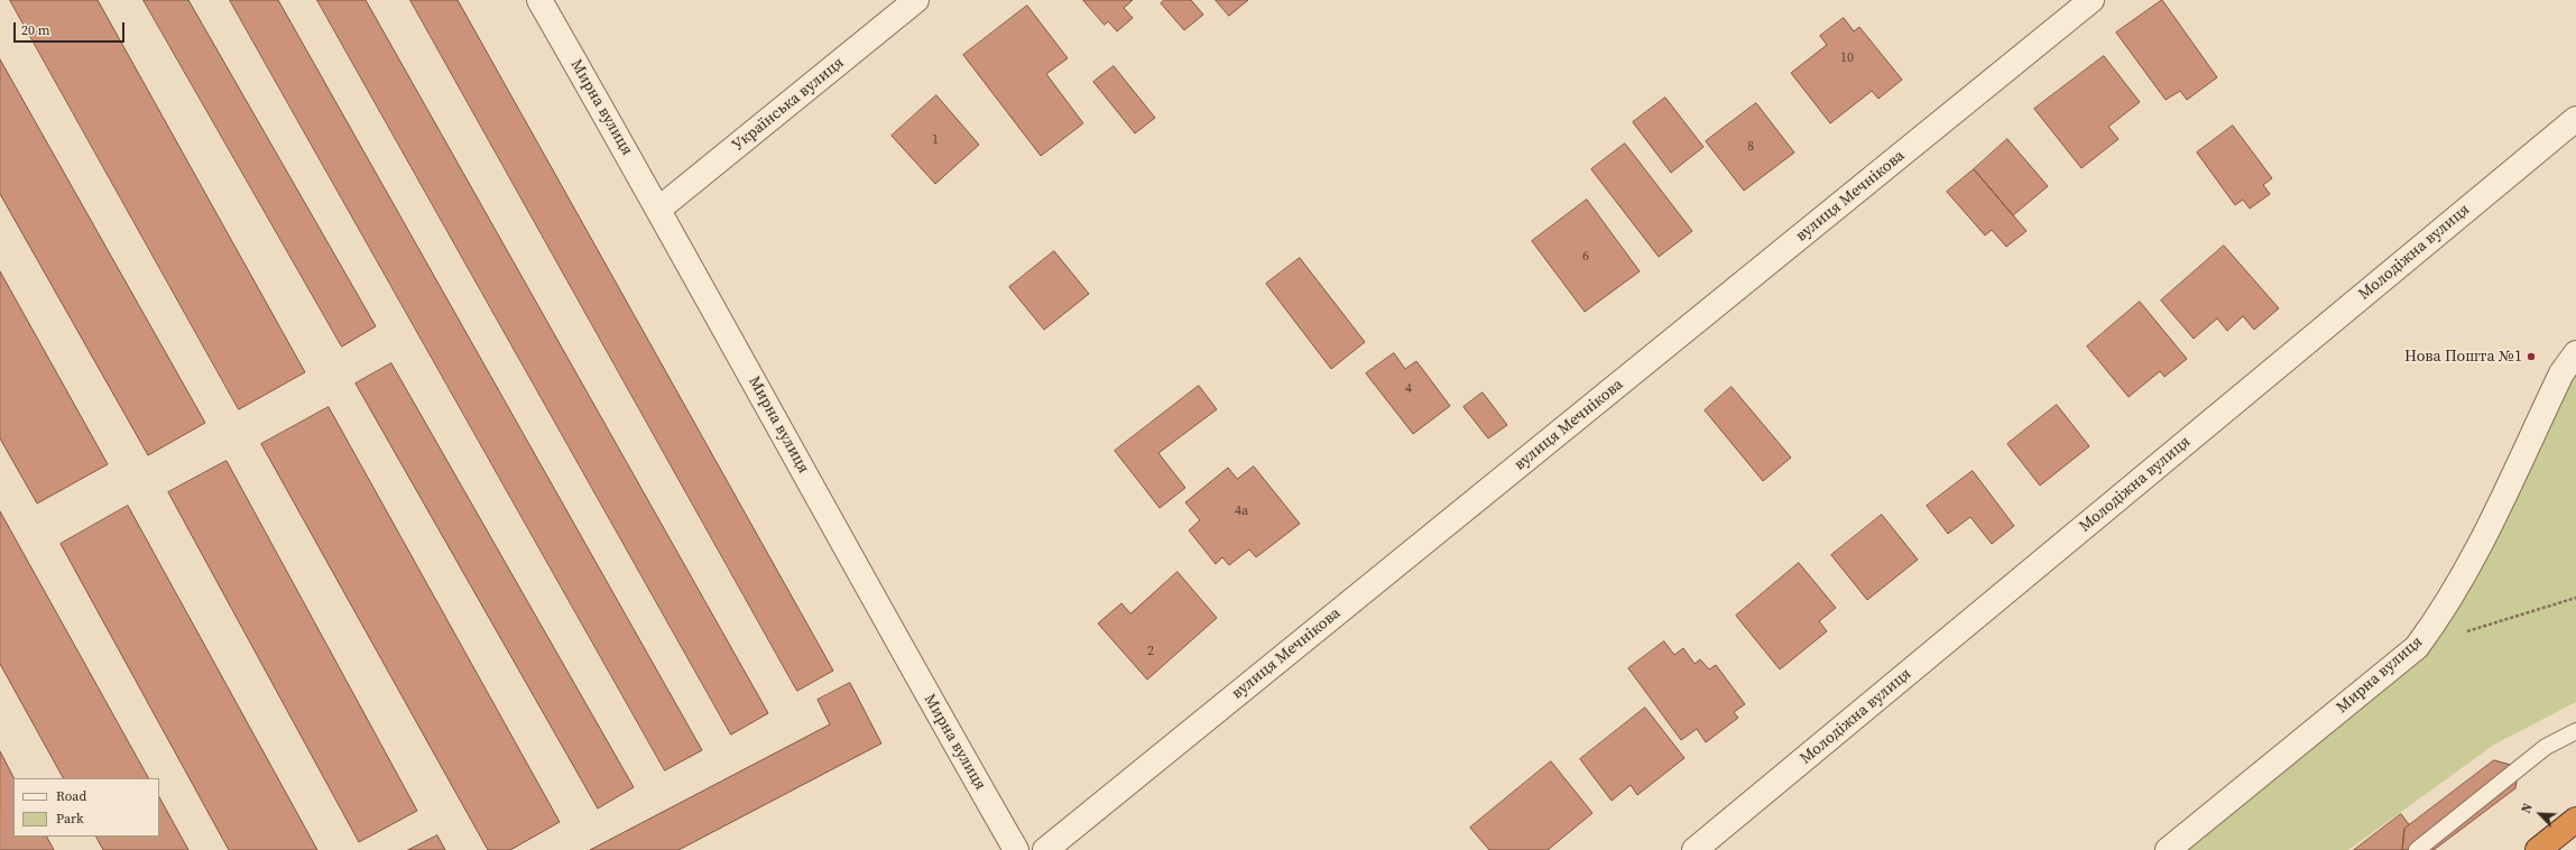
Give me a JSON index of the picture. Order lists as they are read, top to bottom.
{
  "streets": {
    "street": [
      "Українська вулиця",
      "Мирна вулиця",
      "вулиця Мечнікова",
      "Молодіжна вулиця"
    ]
  },
  "crossings": [
    ["Українська вулиця", "Мирна вулиця"]
  ],
  "places": ["Нова Пошта №1"],
  "house_numbers": [
    "10",
    "1",
    "8",
    "6",
    "4",
    "4а",
    "2"
  ],
  "legend": ["Road", "Park"],
  "scale_bar": "20 m",
  "north": "top left"
}
